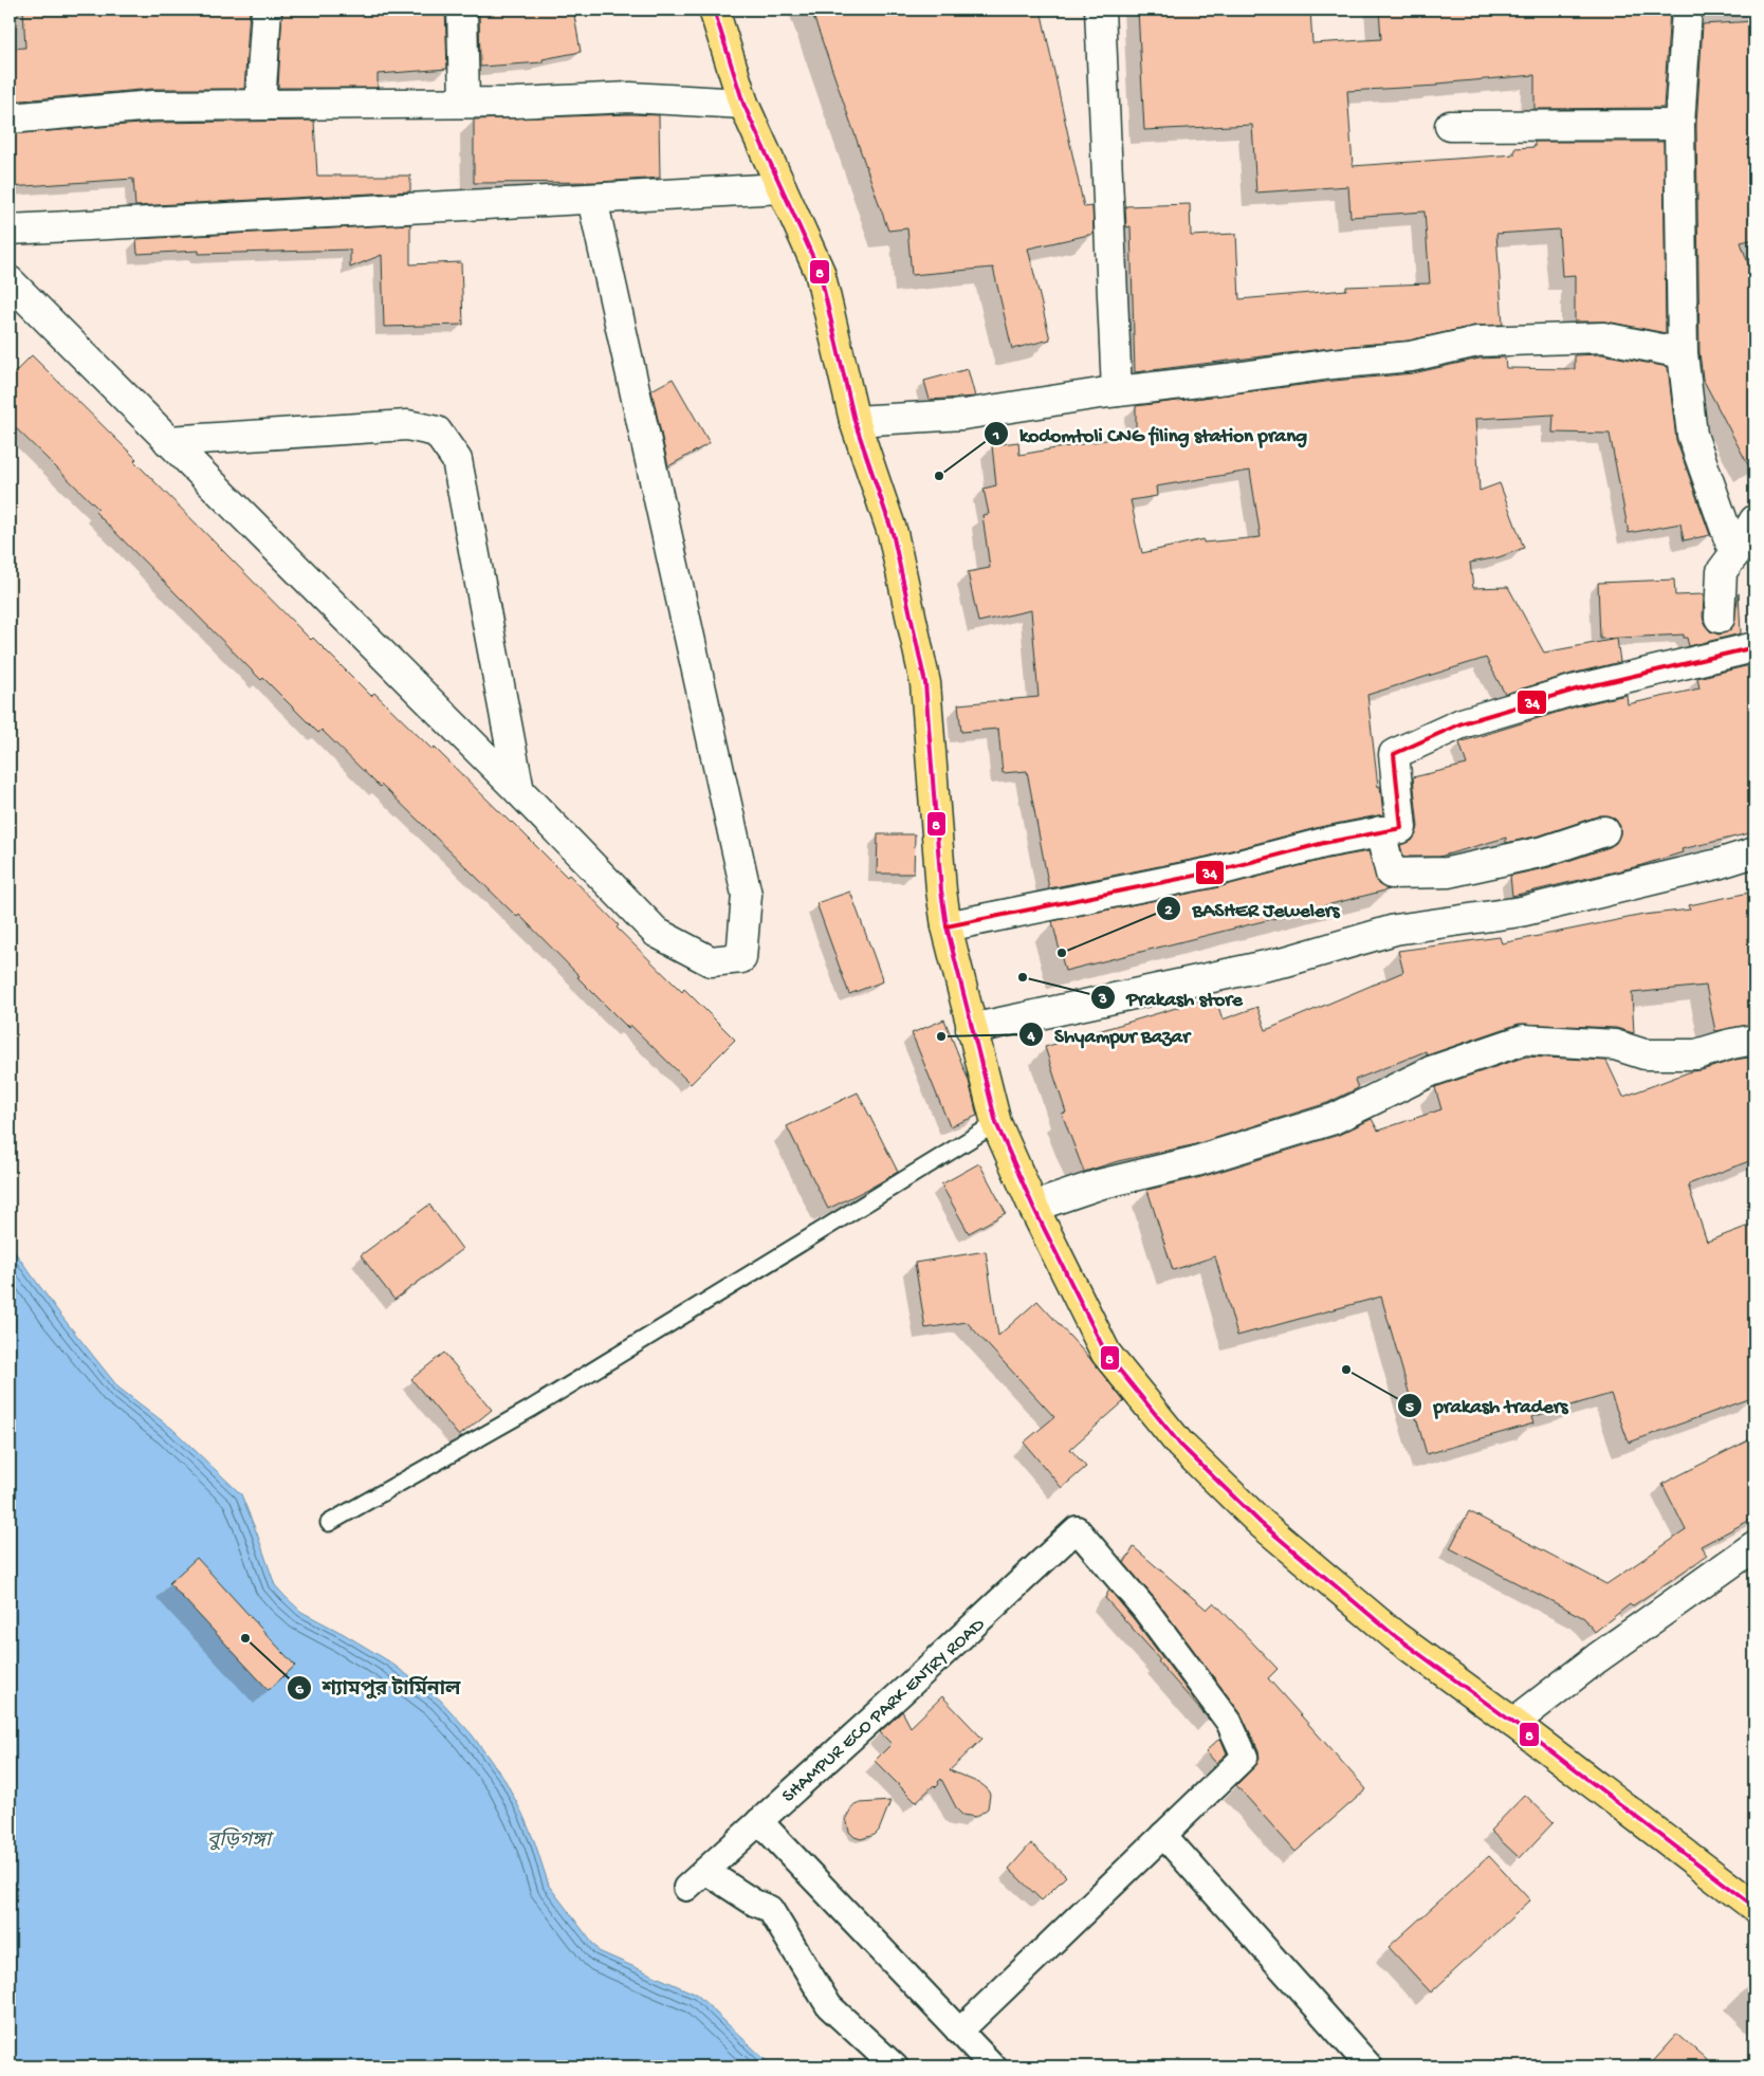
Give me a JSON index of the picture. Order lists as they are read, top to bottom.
{
  "streets": {
    "street": ["SHAMPUR ECO PARK ENTRY ROAD"]
  },
  "water": ["বুড়িগঙ্গা"],
  "places": [
    "kodomtoli CNG filing station prang",
    "BASHER Jewelers",
    "Prakash store",
    "Shyampur Bazar",
    "prakash traders",
    "শ্যামপুর টার্মিনাল"
  ],
  "lines": ["transit line 8", "transit line 34"]
}
